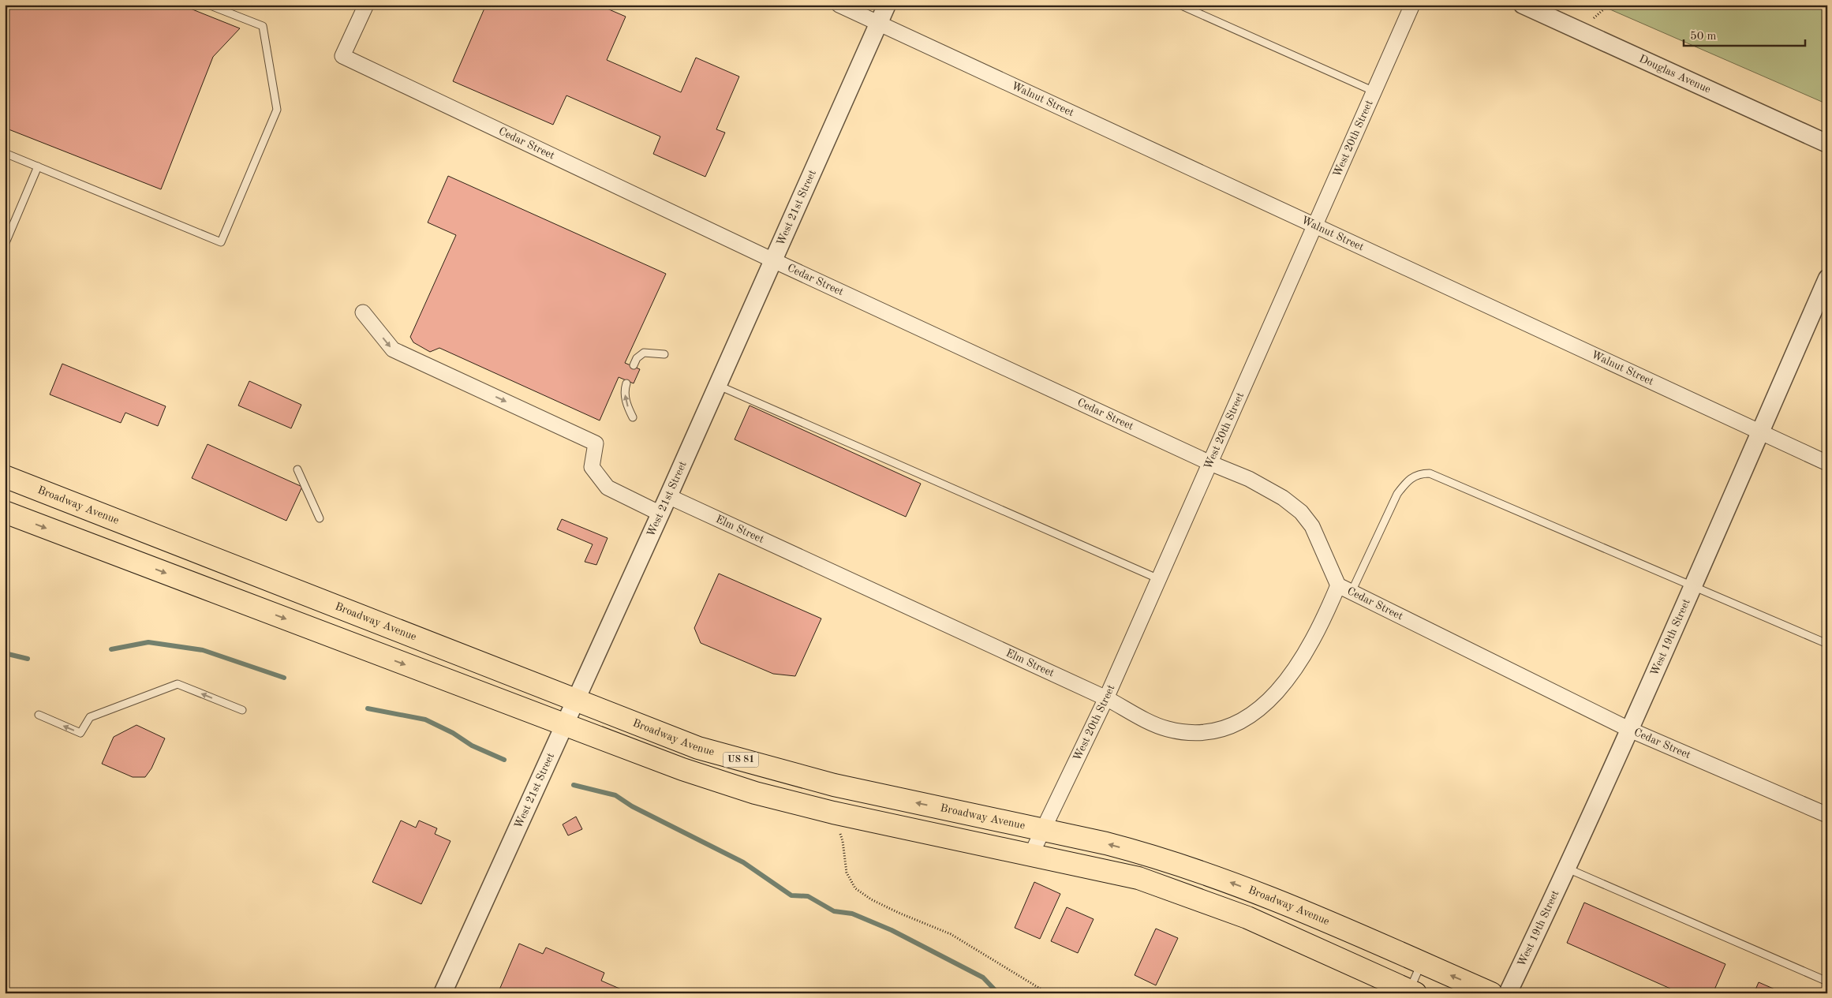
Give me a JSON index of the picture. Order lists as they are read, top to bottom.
{
  "streets": {
    "highway": ["Broadway Avenue", "US 81"],
    "street": [
      "Douglas Avenue",
      "Walnut Street",
      "West 20th Street",
      "Cedar Street",
      "West 21st Street",
      "Elm Street",
      "West 19th Street"
    ]
  },
  "crossings": [
    ["Walnut Street", "West 20th Street"],
    ["Walnut Street", "West 21st Street"],
    ["Walnut Street", "West 19th Street"],
    ["West 20th Street", "Cedar Street"],
    ["West 20th Street", "Broadway Avenue"],
    ["West 20th Street", "Elm Street"],
    ["West 20th Street", "US 81"],
    ["Cedar Street", "West 21st Street"],
    ["Cedar Street", "Elm Street"],
    ["Cedar Street", "West 19th Street"],
    ["West 21st Street", "Broadway Avenue"],
    ["West 21st Street", "Elm Street"],
    ["West 21st Street", "US 81"]
  ],
  "scale_bar": "50 m"
}
